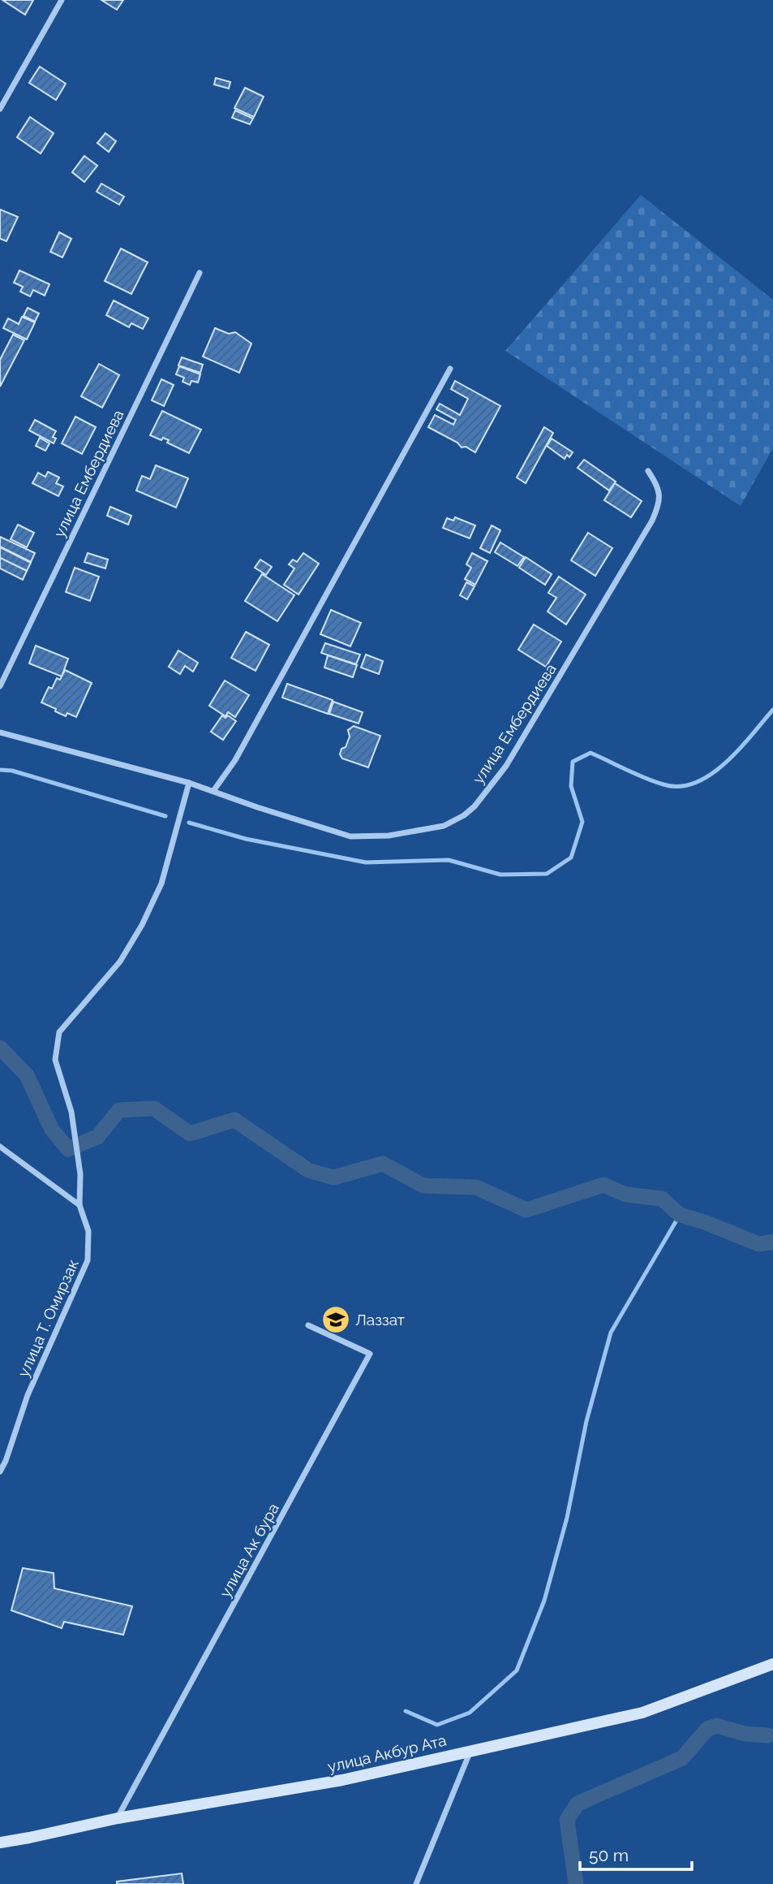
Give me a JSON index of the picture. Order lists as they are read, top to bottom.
{
  "streets": {
    "main road": ["улица Акбур Ата"],
    "street": ["улица Ембердиева", "улица Т. Омирзак", "улица Ак бура"]
  },
  "crossings": [
    ["улица Ембердиева", "улица Т. Омирзак"],
    ["улица Ак бура", "улица Акбур Ата"]
  ],
  "places": {
    "school or university": ["Лаззат"]
  },
  "scale_bar": "50 m"
}
